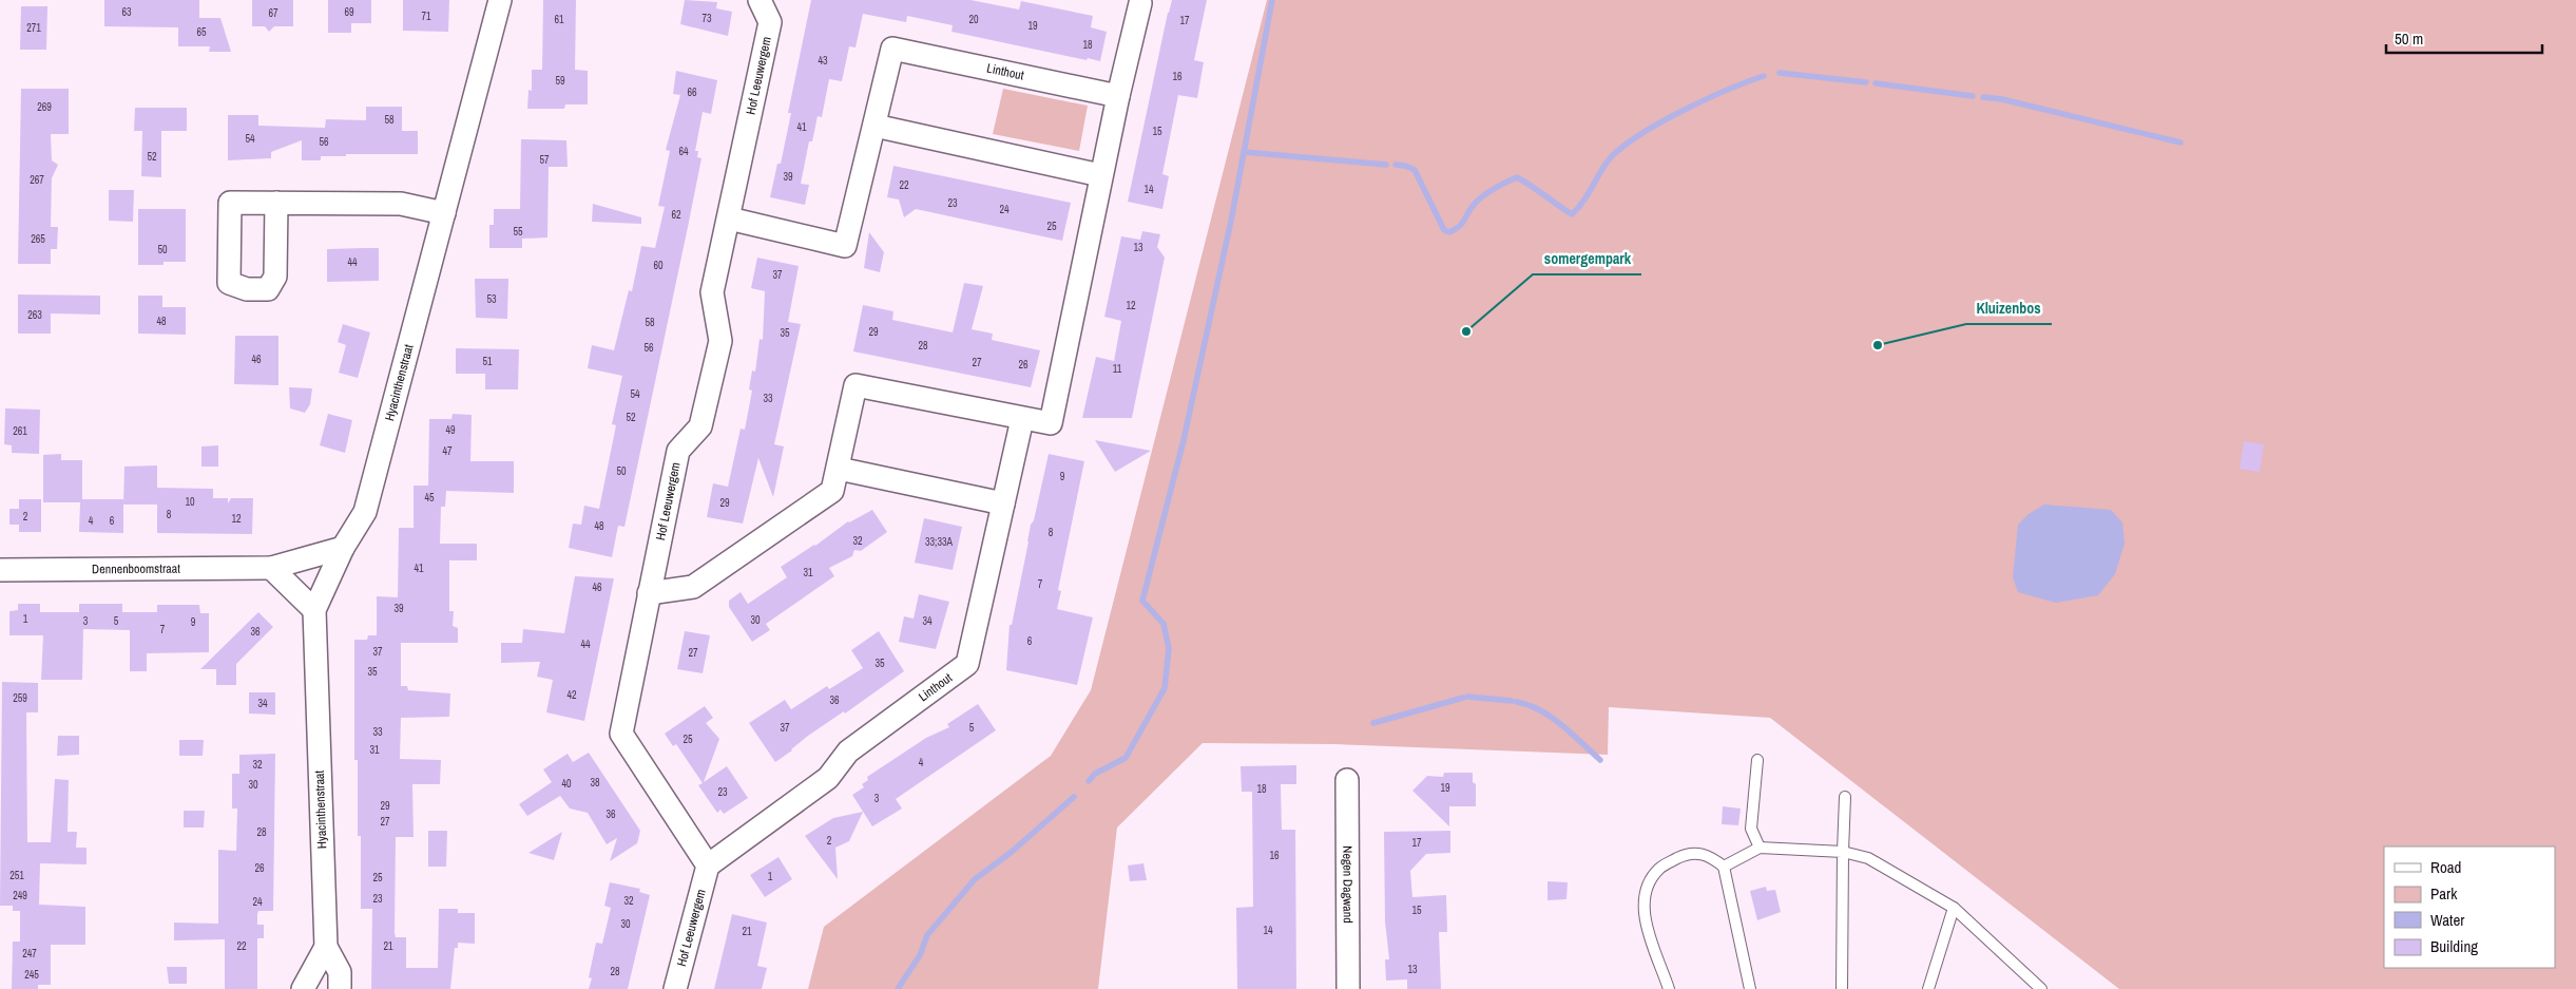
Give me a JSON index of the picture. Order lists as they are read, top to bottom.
{
  "streets": {
    "street": [
      "Linthout",
      "Hof Leeuwergem",
      "Hyacinthenstraat",
      "Dennenboomstraat",
      "Negen Dagwand"
    ]
  },
  "crossings": [
    ["Linthout", "Hof Leeuwergem"]
  ],
  "places": ["somergempark", "Kluizenbos"],
  "house_numbers": [
    "63",
    "69",
    "67",
    "71",
    "73",
    "61",
    "20",
    "17",
    "19",
    "271",
    "65",
    "18",
    "43",
    "16",
    "59",
    "66",
    "269",
    "58",
    "41",
    "15",
    "54",
    "56",
    "64",
    "52",
    "57",
    "39",
    "267",
    "22",
    "14",
    "23",
    "24",
    "62",
    "25",
    "55",
    "265",
    "13",
    "50",
    "44",
    "60",
    "37",
    "53",
    "12",
    "263",
    "48",
    "58",
    "29",
    "35",
    "28",
    "56",
    "46",
    "51",
    "27",
    "26",
    "11",
    "54",
    "33",
    "52",
    "49",
    "261",
    "47",
    "50",
    "9",
    "45",
    "10",
    "29",
    "8",
    "2",
    "12",
    "4",
    "6",
    "48",
    "8",
    "32",
    "33;33A",
    "41",
    "31",
    "7",
    "46",
    "39",
    "1",
    "30",
    "3",
    "5",
    "34",
    "9",
    "7",
    "36",
    "6",
    "44",
    "37",
    "27",
    "35",
    "35",
    "42",
    "259",
    "36",
    "34",
    "37",
    "5",
    "33",
    "25",
    "31",
    "4",
    "32",
    "38",
    "40",
    "30",
    "19",
    "18",
    "23",
    "3",
    "29",
    "36",
    "27",
    "28",
    "2",
    "17",
    "16",
    "26",
    "251",
    "1",
    "25",
    "249",
    "23",
    "32",
    "24",
    "15",
    "30",
    "14",
    "21",
    "22",
    "21",
    "247",
    "13",
    "28",
    "245"
  ],
  "legend": [
    "Road",
    "Park",
    "Water",
    "Building"
  ],
  "scale_bar": "50 m"
}
